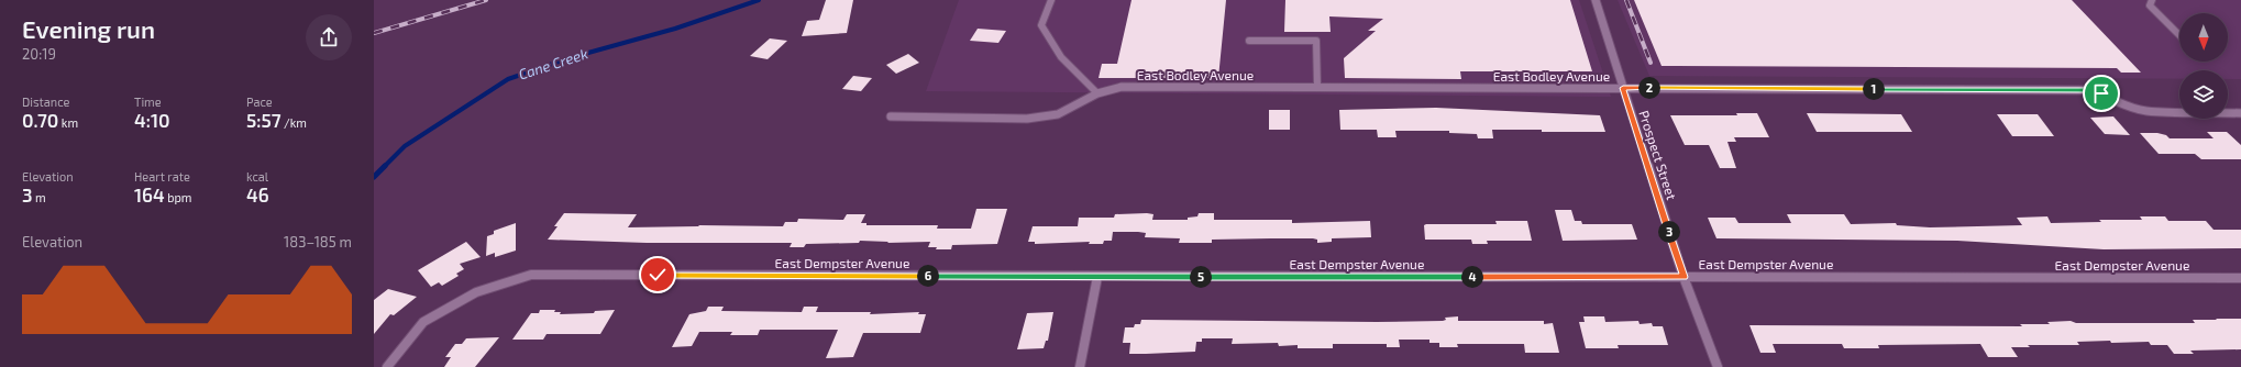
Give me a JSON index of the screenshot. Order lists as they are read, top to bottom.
{
  "streets": {
    "street": ["East Bodley Avenue", "Prospect Street", "East Dempster Avenue"]
  },
  "crossings": [
    ["East Bodley Avenue", "Prospect Street"],
    ["Prospect Street", "East Dempster Avenue"]
  ],
  "water": ["Cane Creek"],
  "north": "bottom",
  "page": {
    "heading": ["Evening run", "20:19"],
    "stats": [
      ["Distance", "0.70 km"],
      ["Time", "4:10"],
      ["Pace", "5:57 /km"],
      ["Elevation", "3 m"],
      ["Heart rate", "164 bpm"],
      ["kcal", "46"]
    ],
    "pins": [
      "2",
      "1",
      "3",
      "6",
      "4",
      "5"
    ],
    "chart": ["Elevation", "183–185 m"]
  }
}
